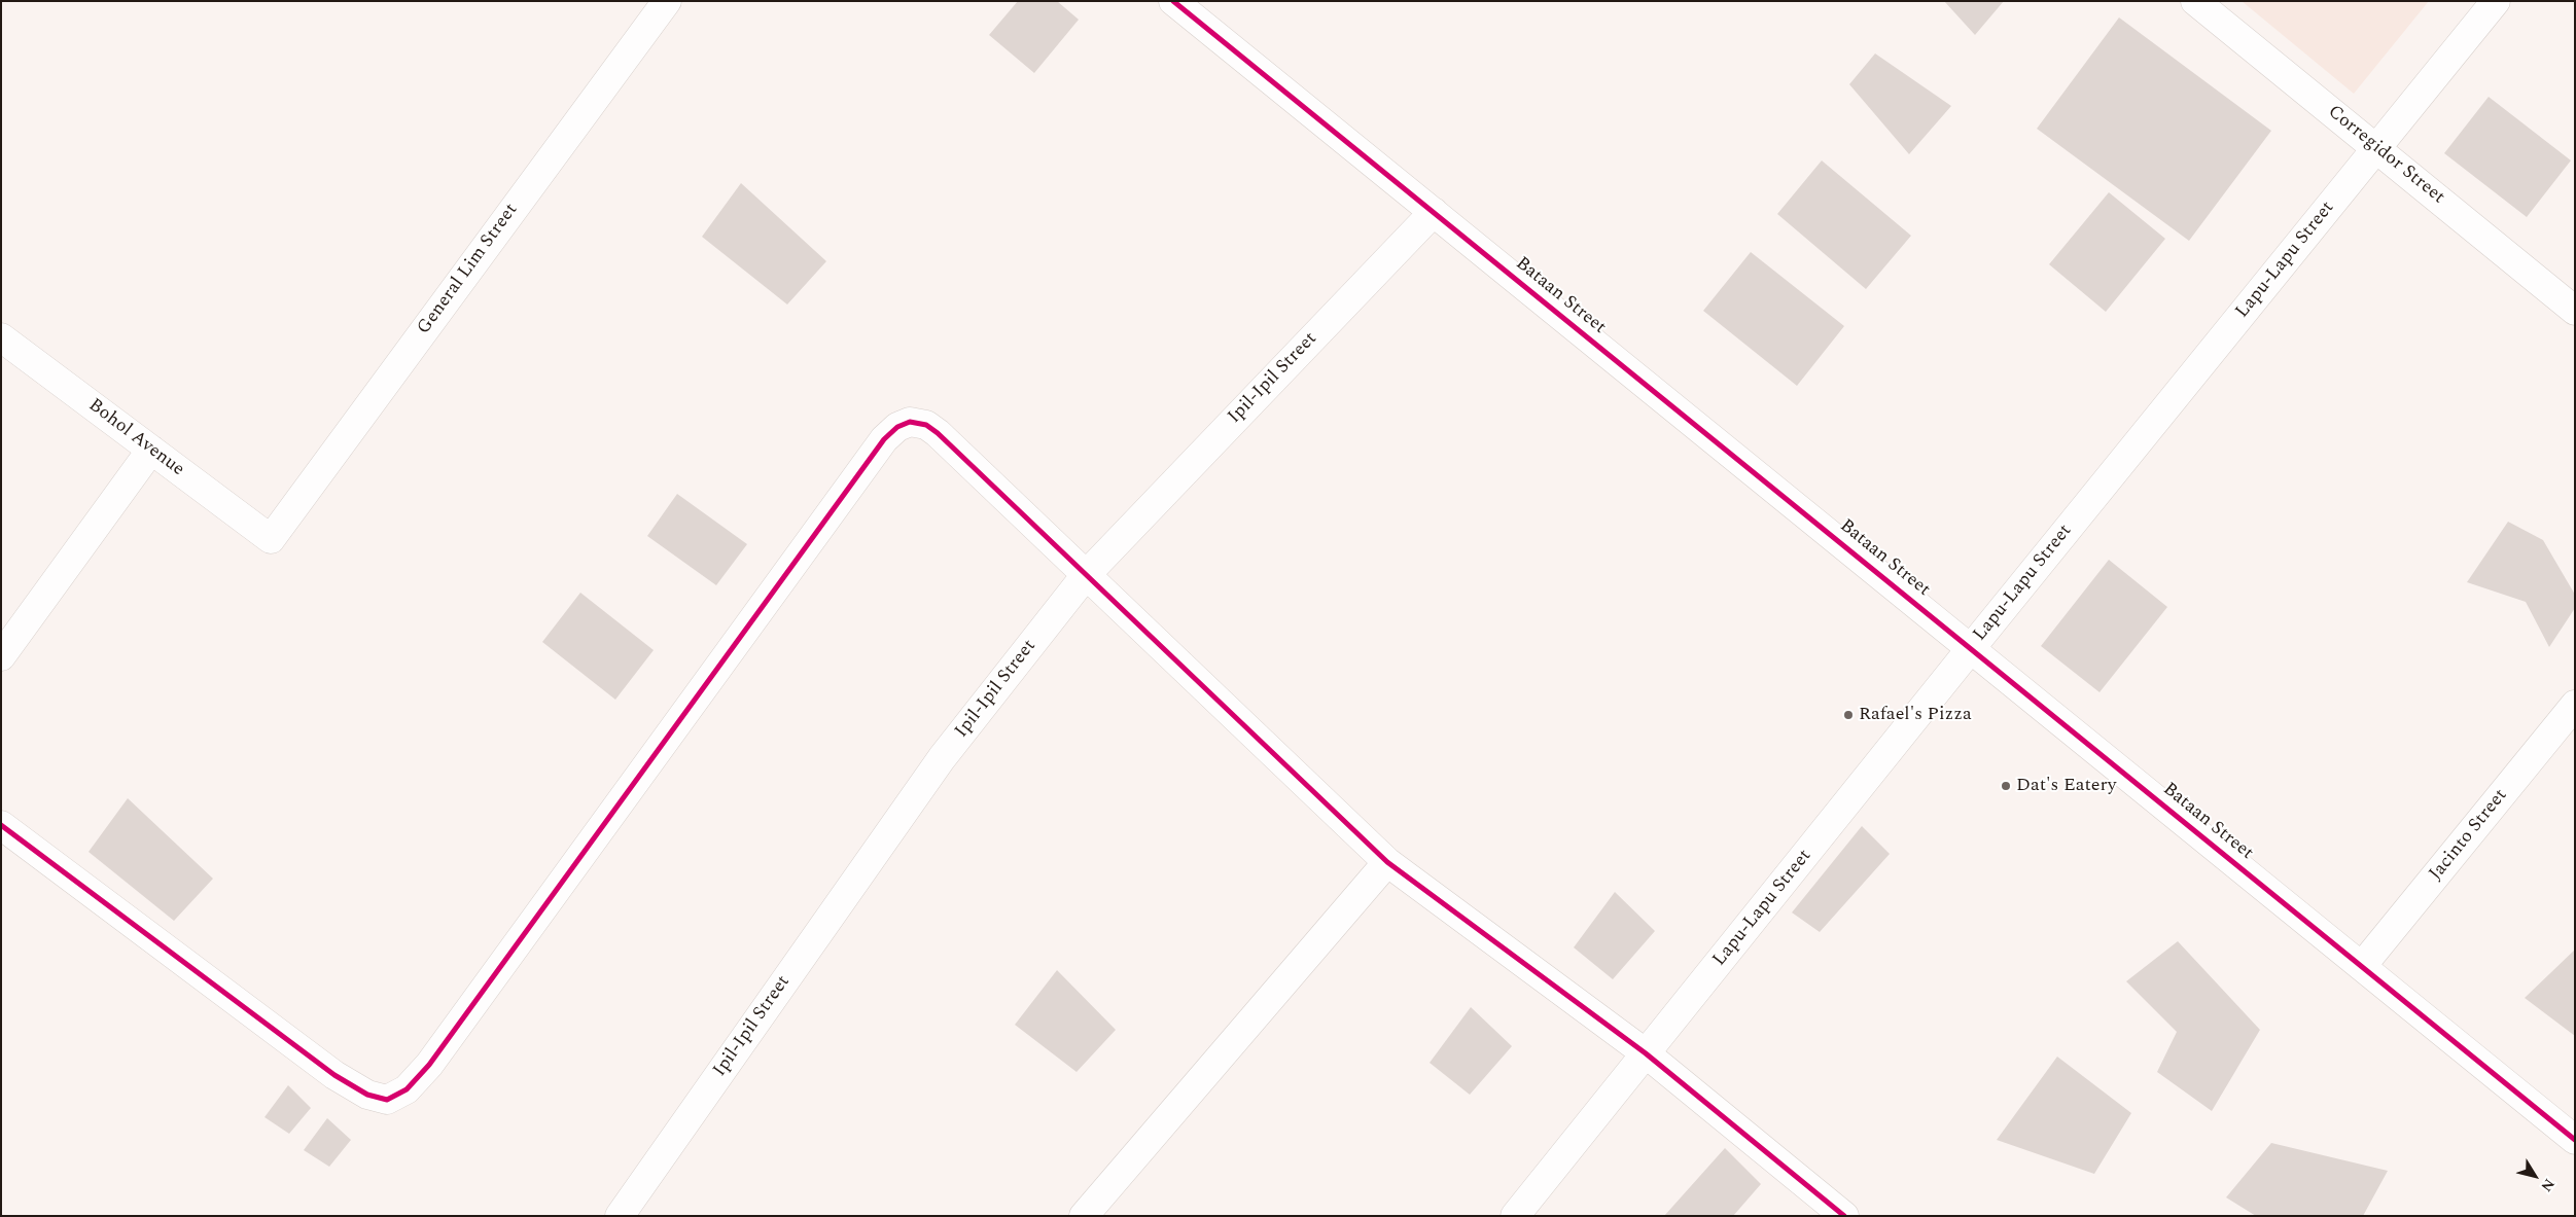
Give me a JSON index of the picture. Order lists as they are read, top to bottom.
{
  "streets": {
    "street": [
      "Corregidor Street",
      "Lapu-Lapu Street",
      "General Lim Street",
      "Bataan Street",
      "Ipil-Ipil Street",
      "Bohol Avenue",
      "Jacinto Street"
    ]
  },
  "crossings": [
    ["Corregidor Street", "Lapu-Lapu Street"],
    ["Lapu-Lapu Street", "Bataan Street"],
    ["General Lim Street", "Bohol Avenue"],
    ["Bataan Street", "Ipil-Ipil Street"],
    ["Bataan Street", "Jacinto Street"]
  ],
  "places": ["Rafael's Pizza", "Dat's Eatery"],
  "north": "bottom right"
}
